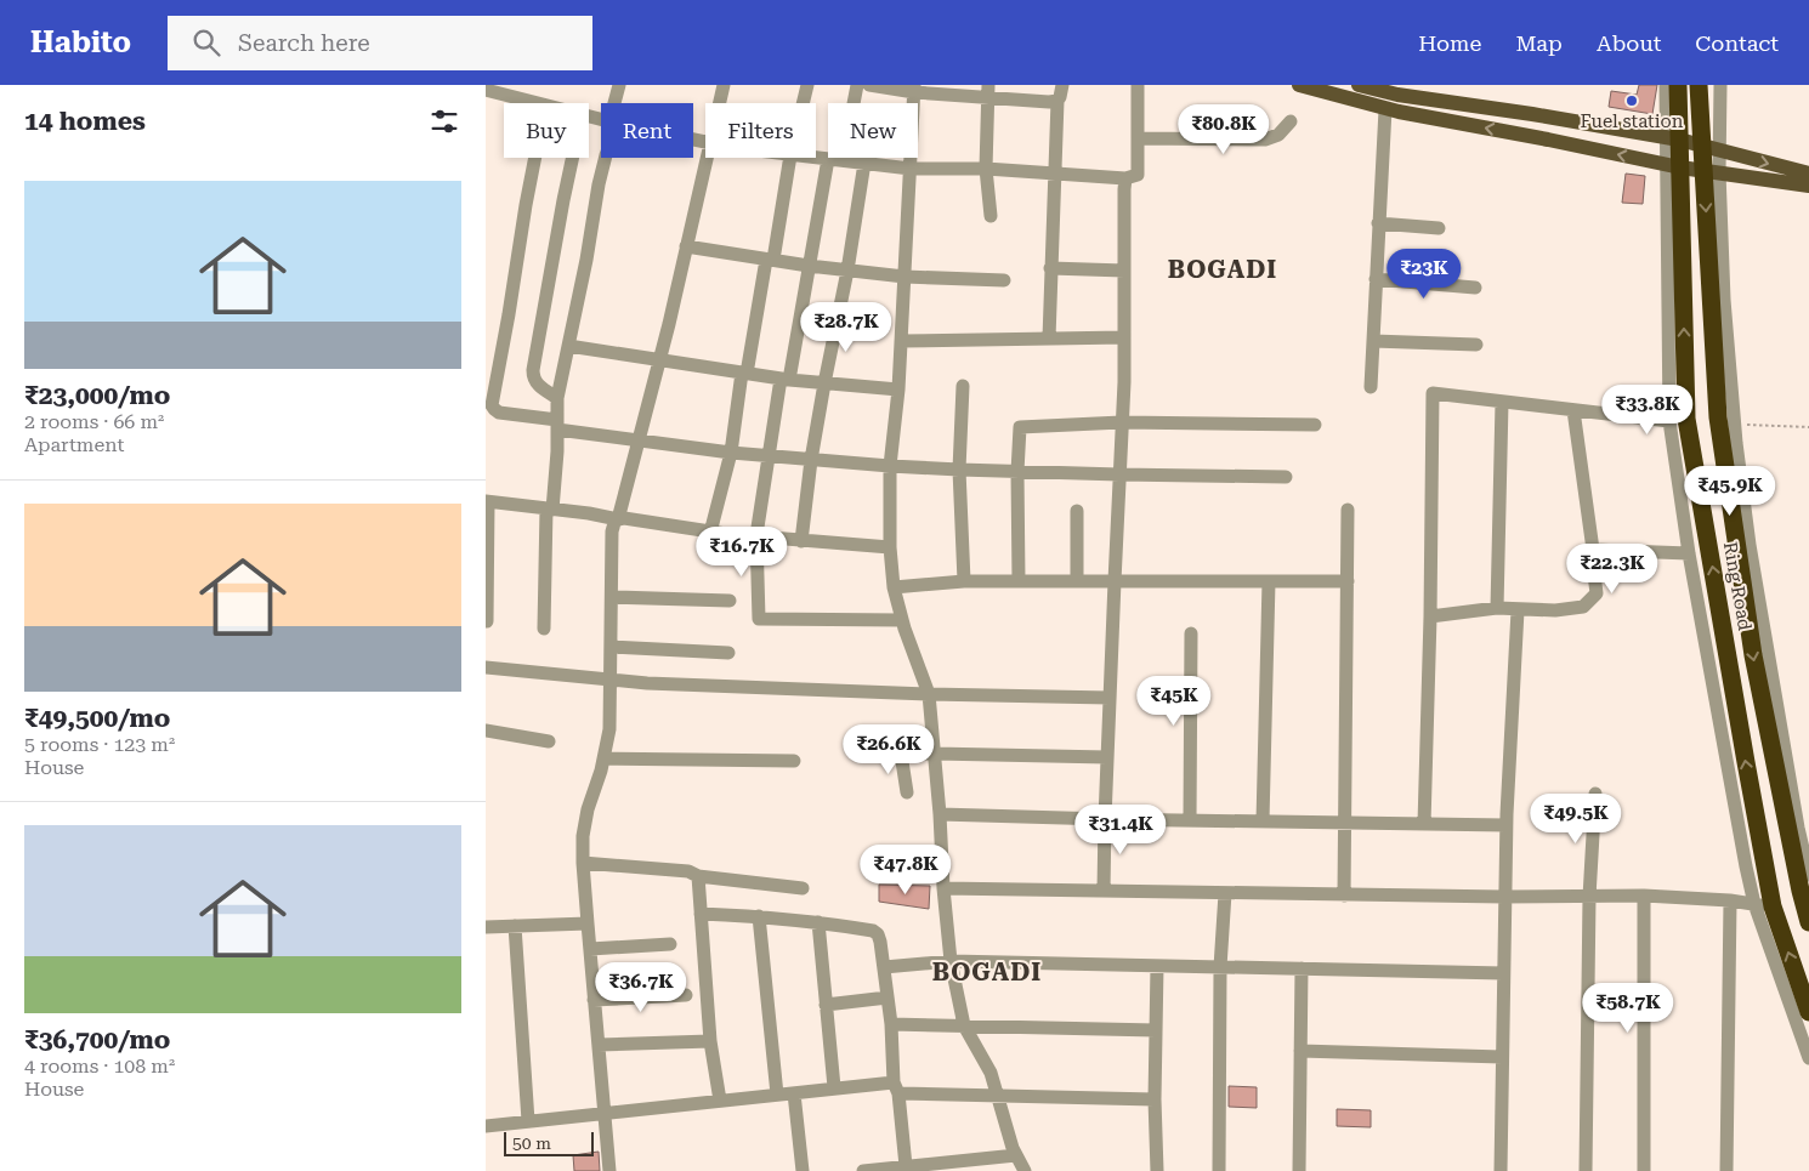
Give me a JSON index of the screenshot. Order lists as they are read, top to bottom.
{
  "streets": {
    "highway": ["Ring Road"]
  },
  "districts": ["BOGADI", "BOGADI"],
  "places": ["Fuel station"],
  "scale_bar": "50 m",
  "page": {
    "header": "Habito",
    "search": "Search here",
    "nav": [
      "Home",
      "Map",
      "About",
      "Contact"
    ],
    "heading": "14 homes",
    "chip": [
      "Buy",
      "Rent",
      "Filters",
      "New"
    ],
    "price": [
      "₹80.8K",
      "₹23K",
      "₹28.7K",
      "₹33.8K",
      "₹45.9K",
      "₹16.7K",
      "₹22.3K",
      "₹45K",
      "₹26.6K",
      "₹49.5K",
      "₹31.4K",
      "₹47.8K",
      "₹36.7K",
      "₹58.7K"
    ],
    "list": [
      {
        "name": "₹23,000/mo",
        "note": "2 rooms · 66 m² · Apartment"
      },
      {
        "name": "₹49,500/mo",
        "note": "5 rooms · 123 m² · House"
      },
      {
        "name": "₹36,700/mo",
        "note": "4 rooms · 108 m² · House"
      }
    ],
    "scale": "50 m"
  }
}
